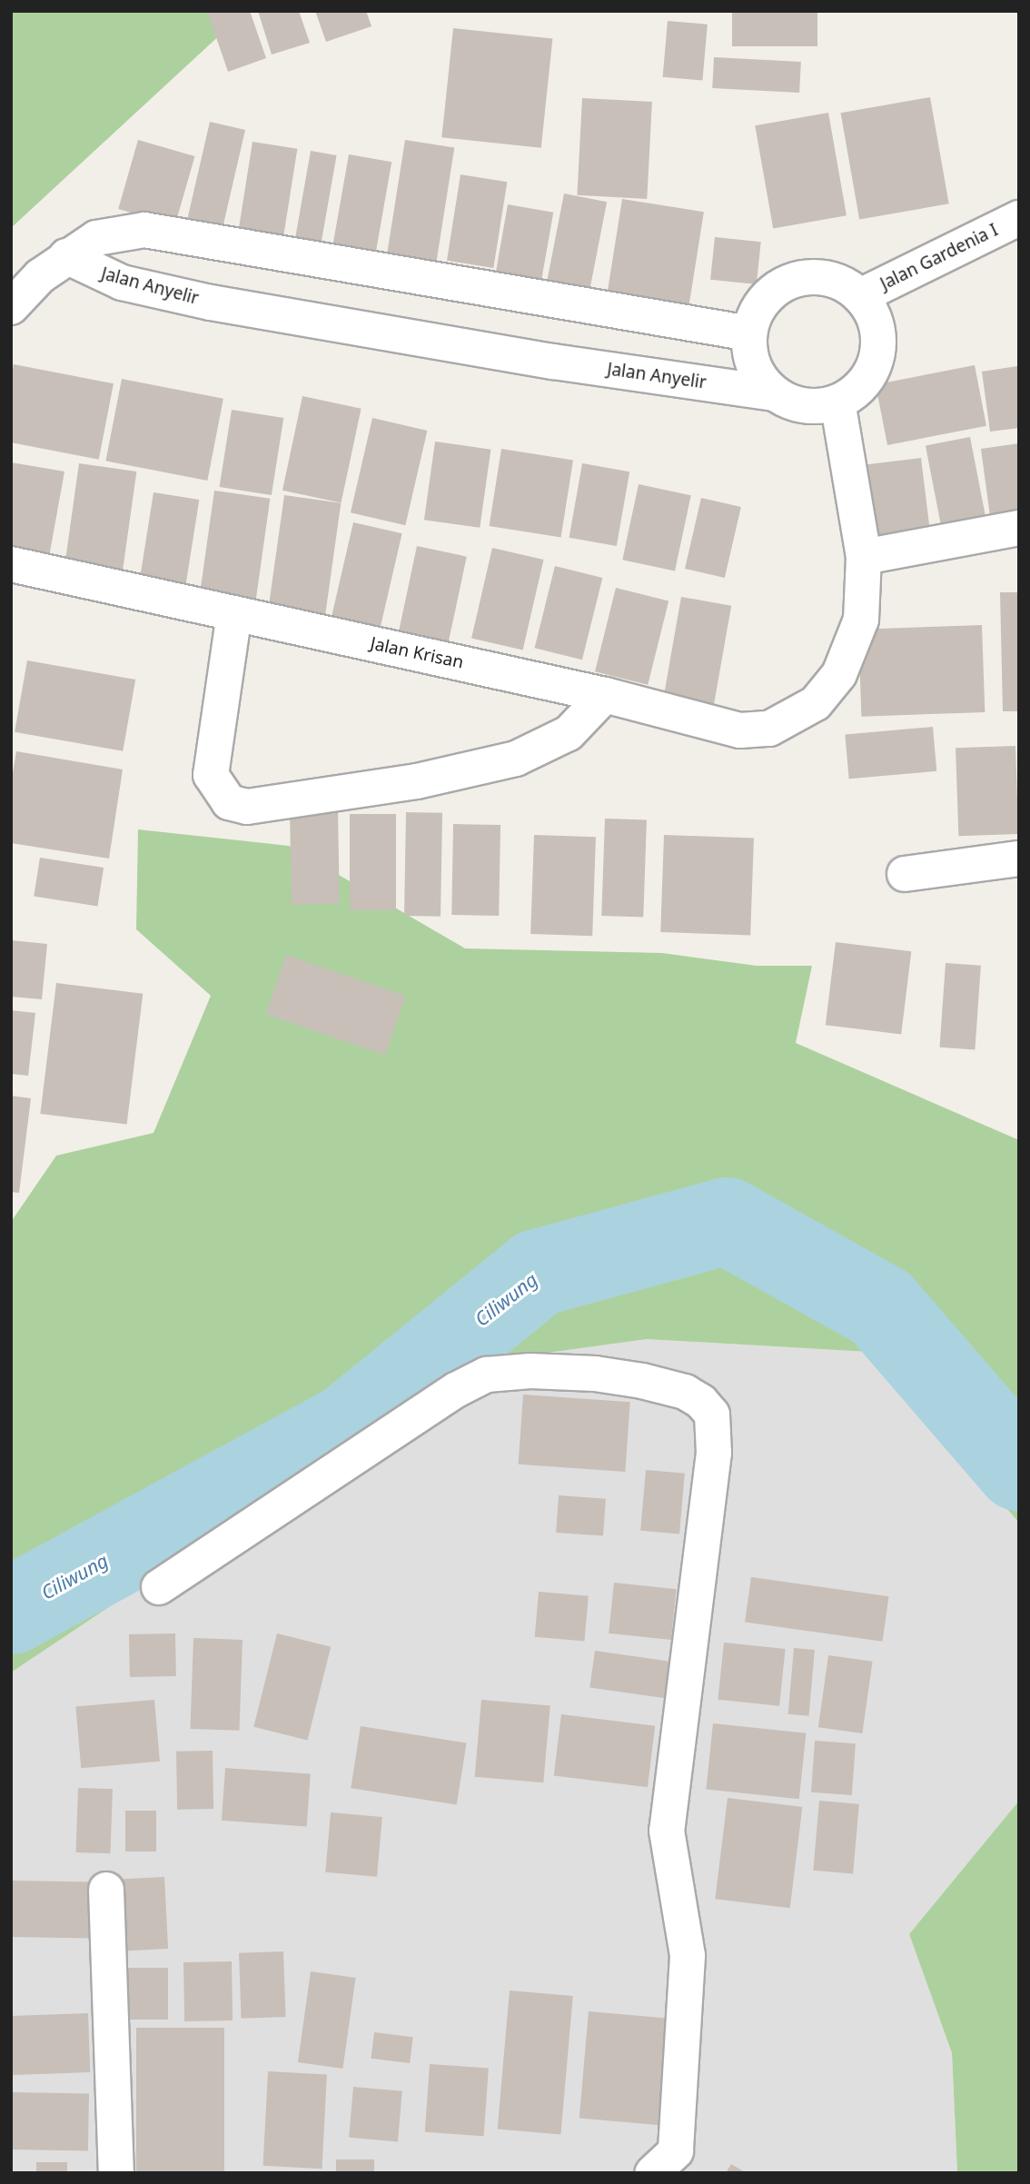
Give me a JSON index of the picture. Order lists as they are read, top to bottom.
{
  "streets": {
    "street": ["Jalan Gardenia I", "Jalan Anyelir", "Jalan Krisan"]
  },
  "crossings": [
    ["Jalan Gardenia I", "Jalan Anyelir"]
  ],
  "water": ["Ciliwung"]
}
